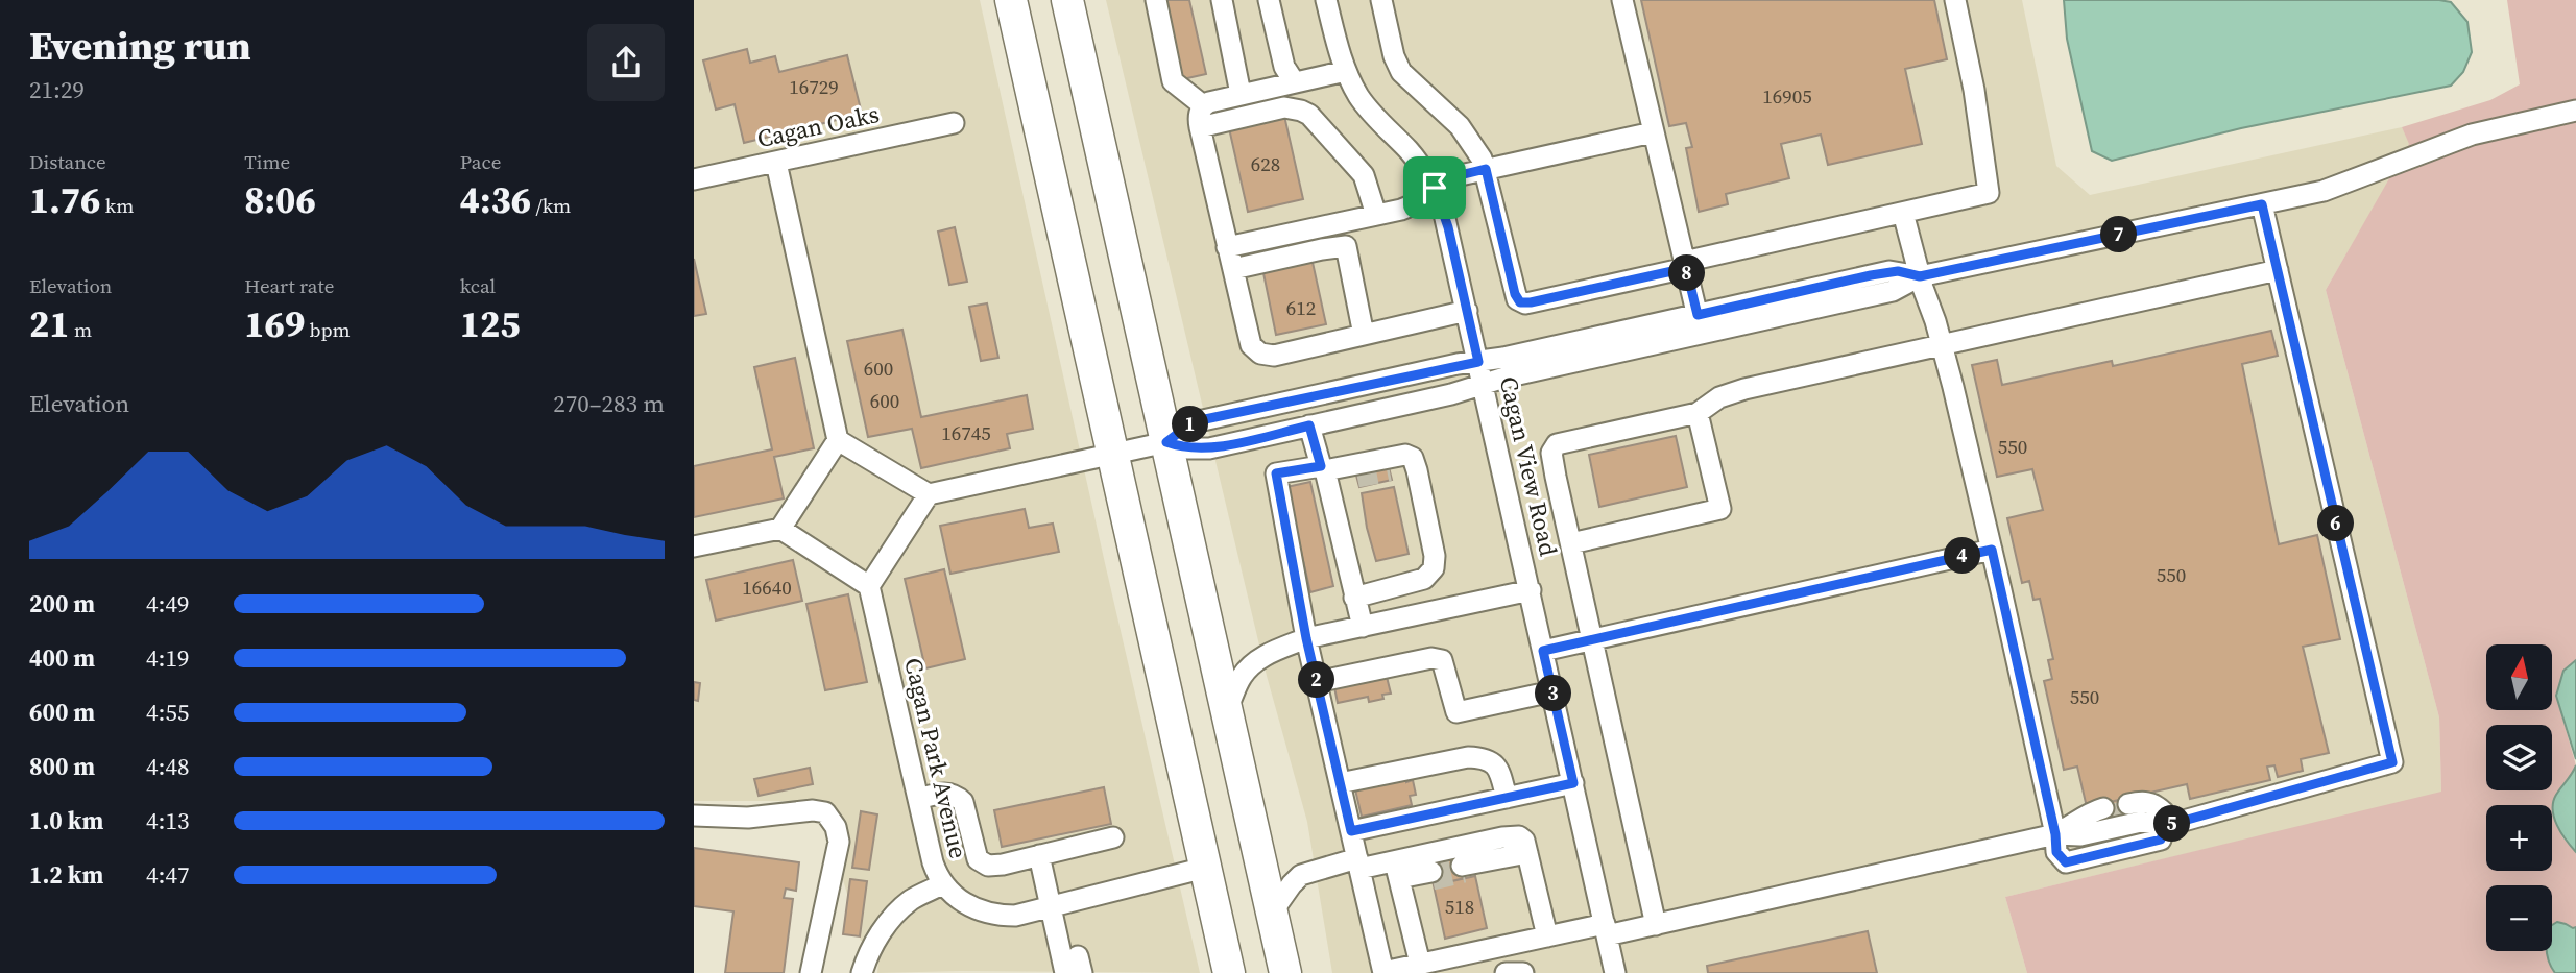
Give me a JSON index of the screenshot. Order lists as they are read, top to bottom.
{
  "streets": {
    "street": ["Cagan Oaks", "Cagan View Road", "Cagan Park Avenue"]
  },
  "house_numbers": [
    "16729",
    "16905",
    "628",
    "612",
    "600",
    "600",
    "16745",
    "550",
    "550",
    "16640",
    "550",
    "518"
  ],
  "north": "top",
  "page": {
    "heading": ["Evening run", "21:29"],
    "stats": [
      ["Distance", "1.76 km"],
      ["Time", "8:06"],
      ["Pace", "4:36 /km"],
      ["Elevation", "21 m"],
      ["Heart rate", "169 bpm"],
      ["kcal", "125"]
    ],
    "pins": [
      "7",
      "8",
      "1",
      "6",
      "4",
      "2",
      "3",
      "5"
    ],
    "chart": ["Elevation", "270–283 m"],
    "list": [
      {
        "name": "200 m",
        "note": "4:49"
      },
      {
        "name": "400 m",
        "note": "4:19"
      },
      {
        "name": "600 m",
        "note": "4:55"
      },
      {
        "name": "800 m",
        "note": "4:48"
      },
      {
        "name": "1.0 km",
        "note": "4:13"
      },
      {
        "name": "1.2 km",
        "note": "4:47"
      }
    ],
    "map_buttons": ["+", "−"]
  }
}
